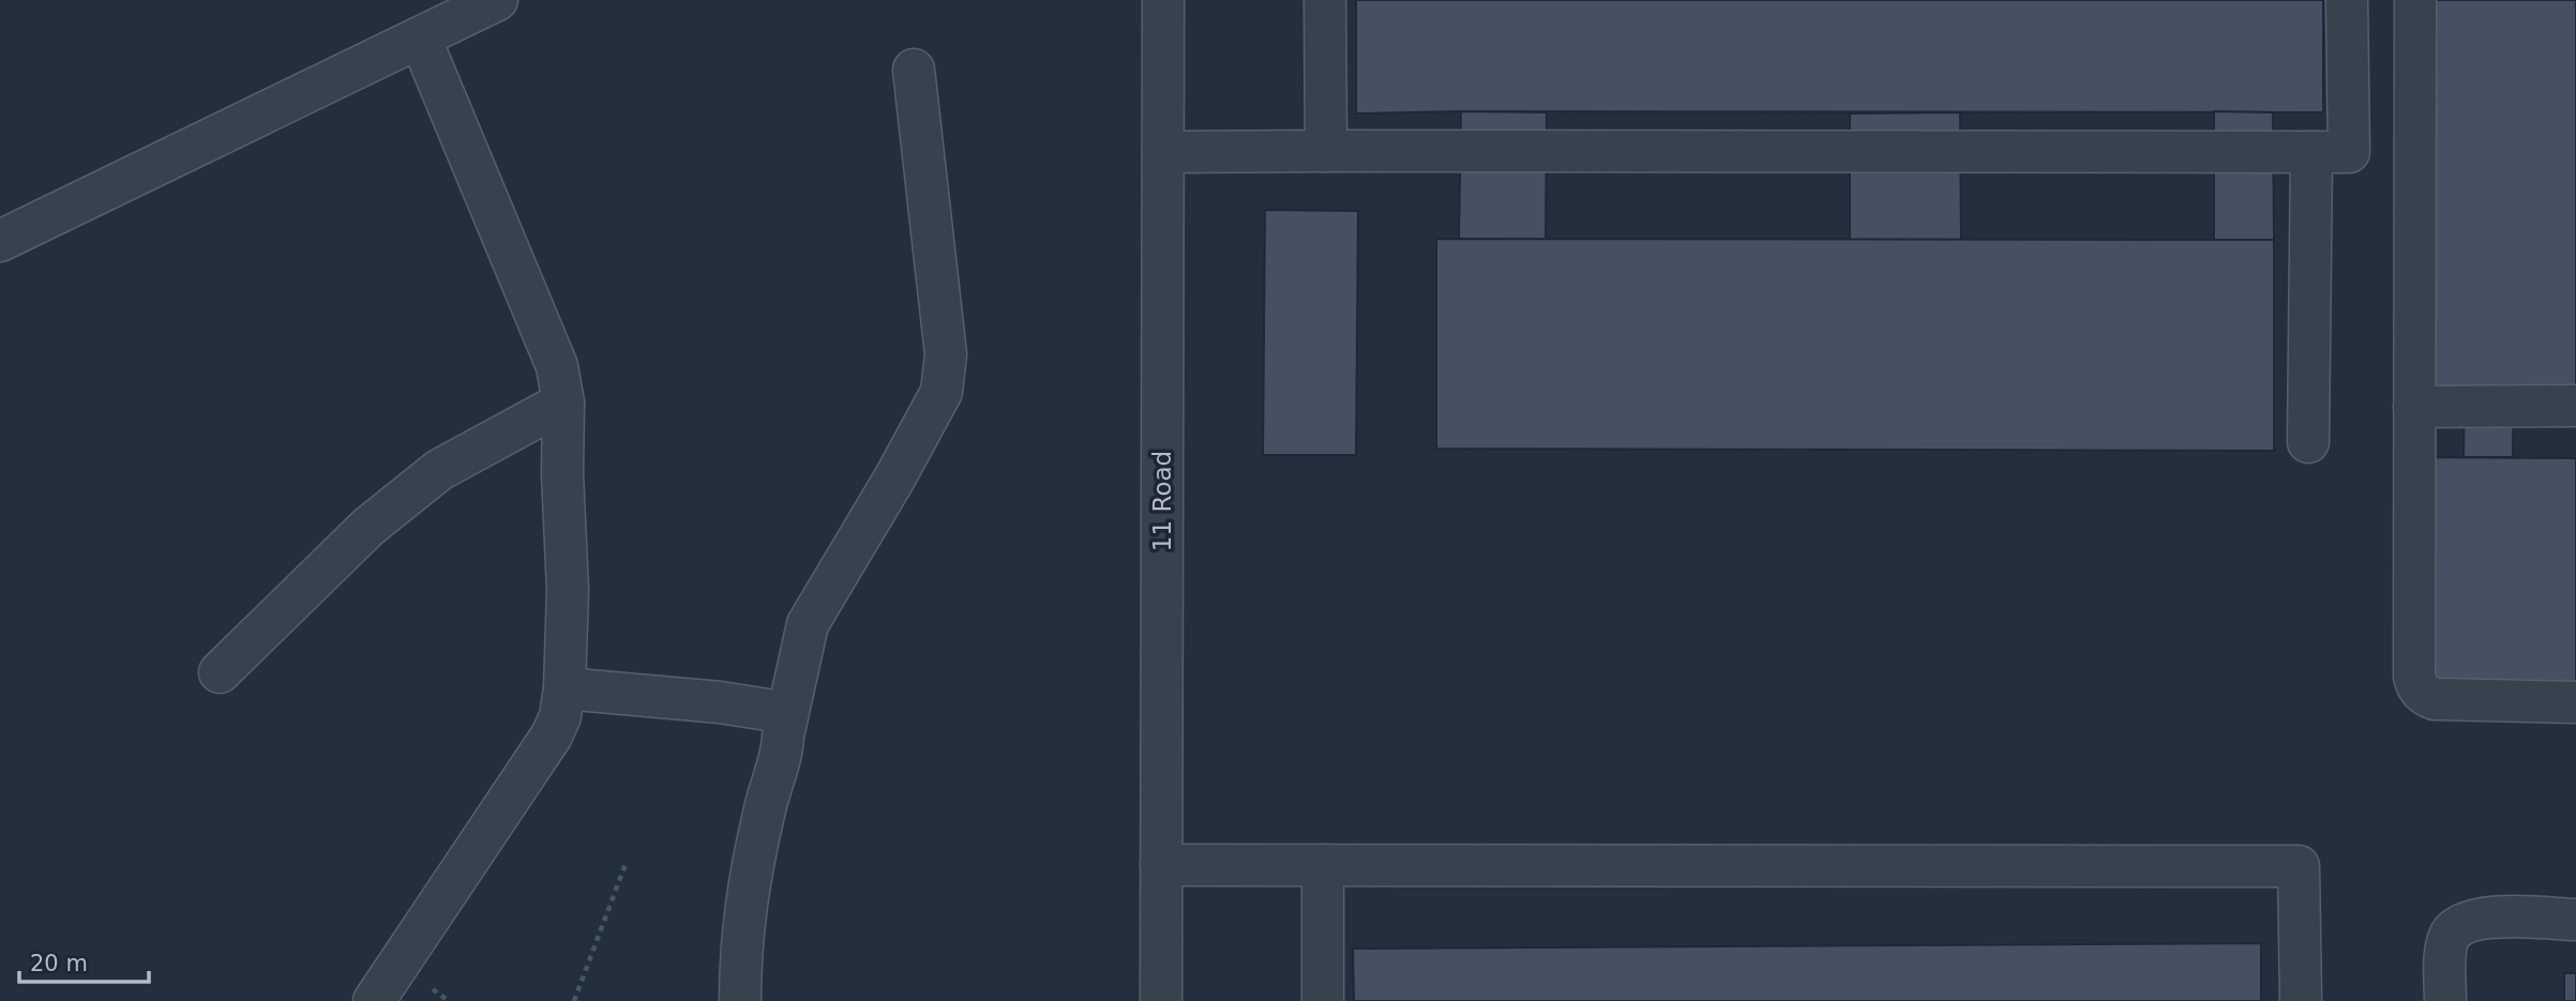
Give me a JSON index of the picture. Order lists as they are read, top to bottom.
{
  "streets": {
    "street": ["11 Road"]
  },
  "scale_bar": "20 m"
}
